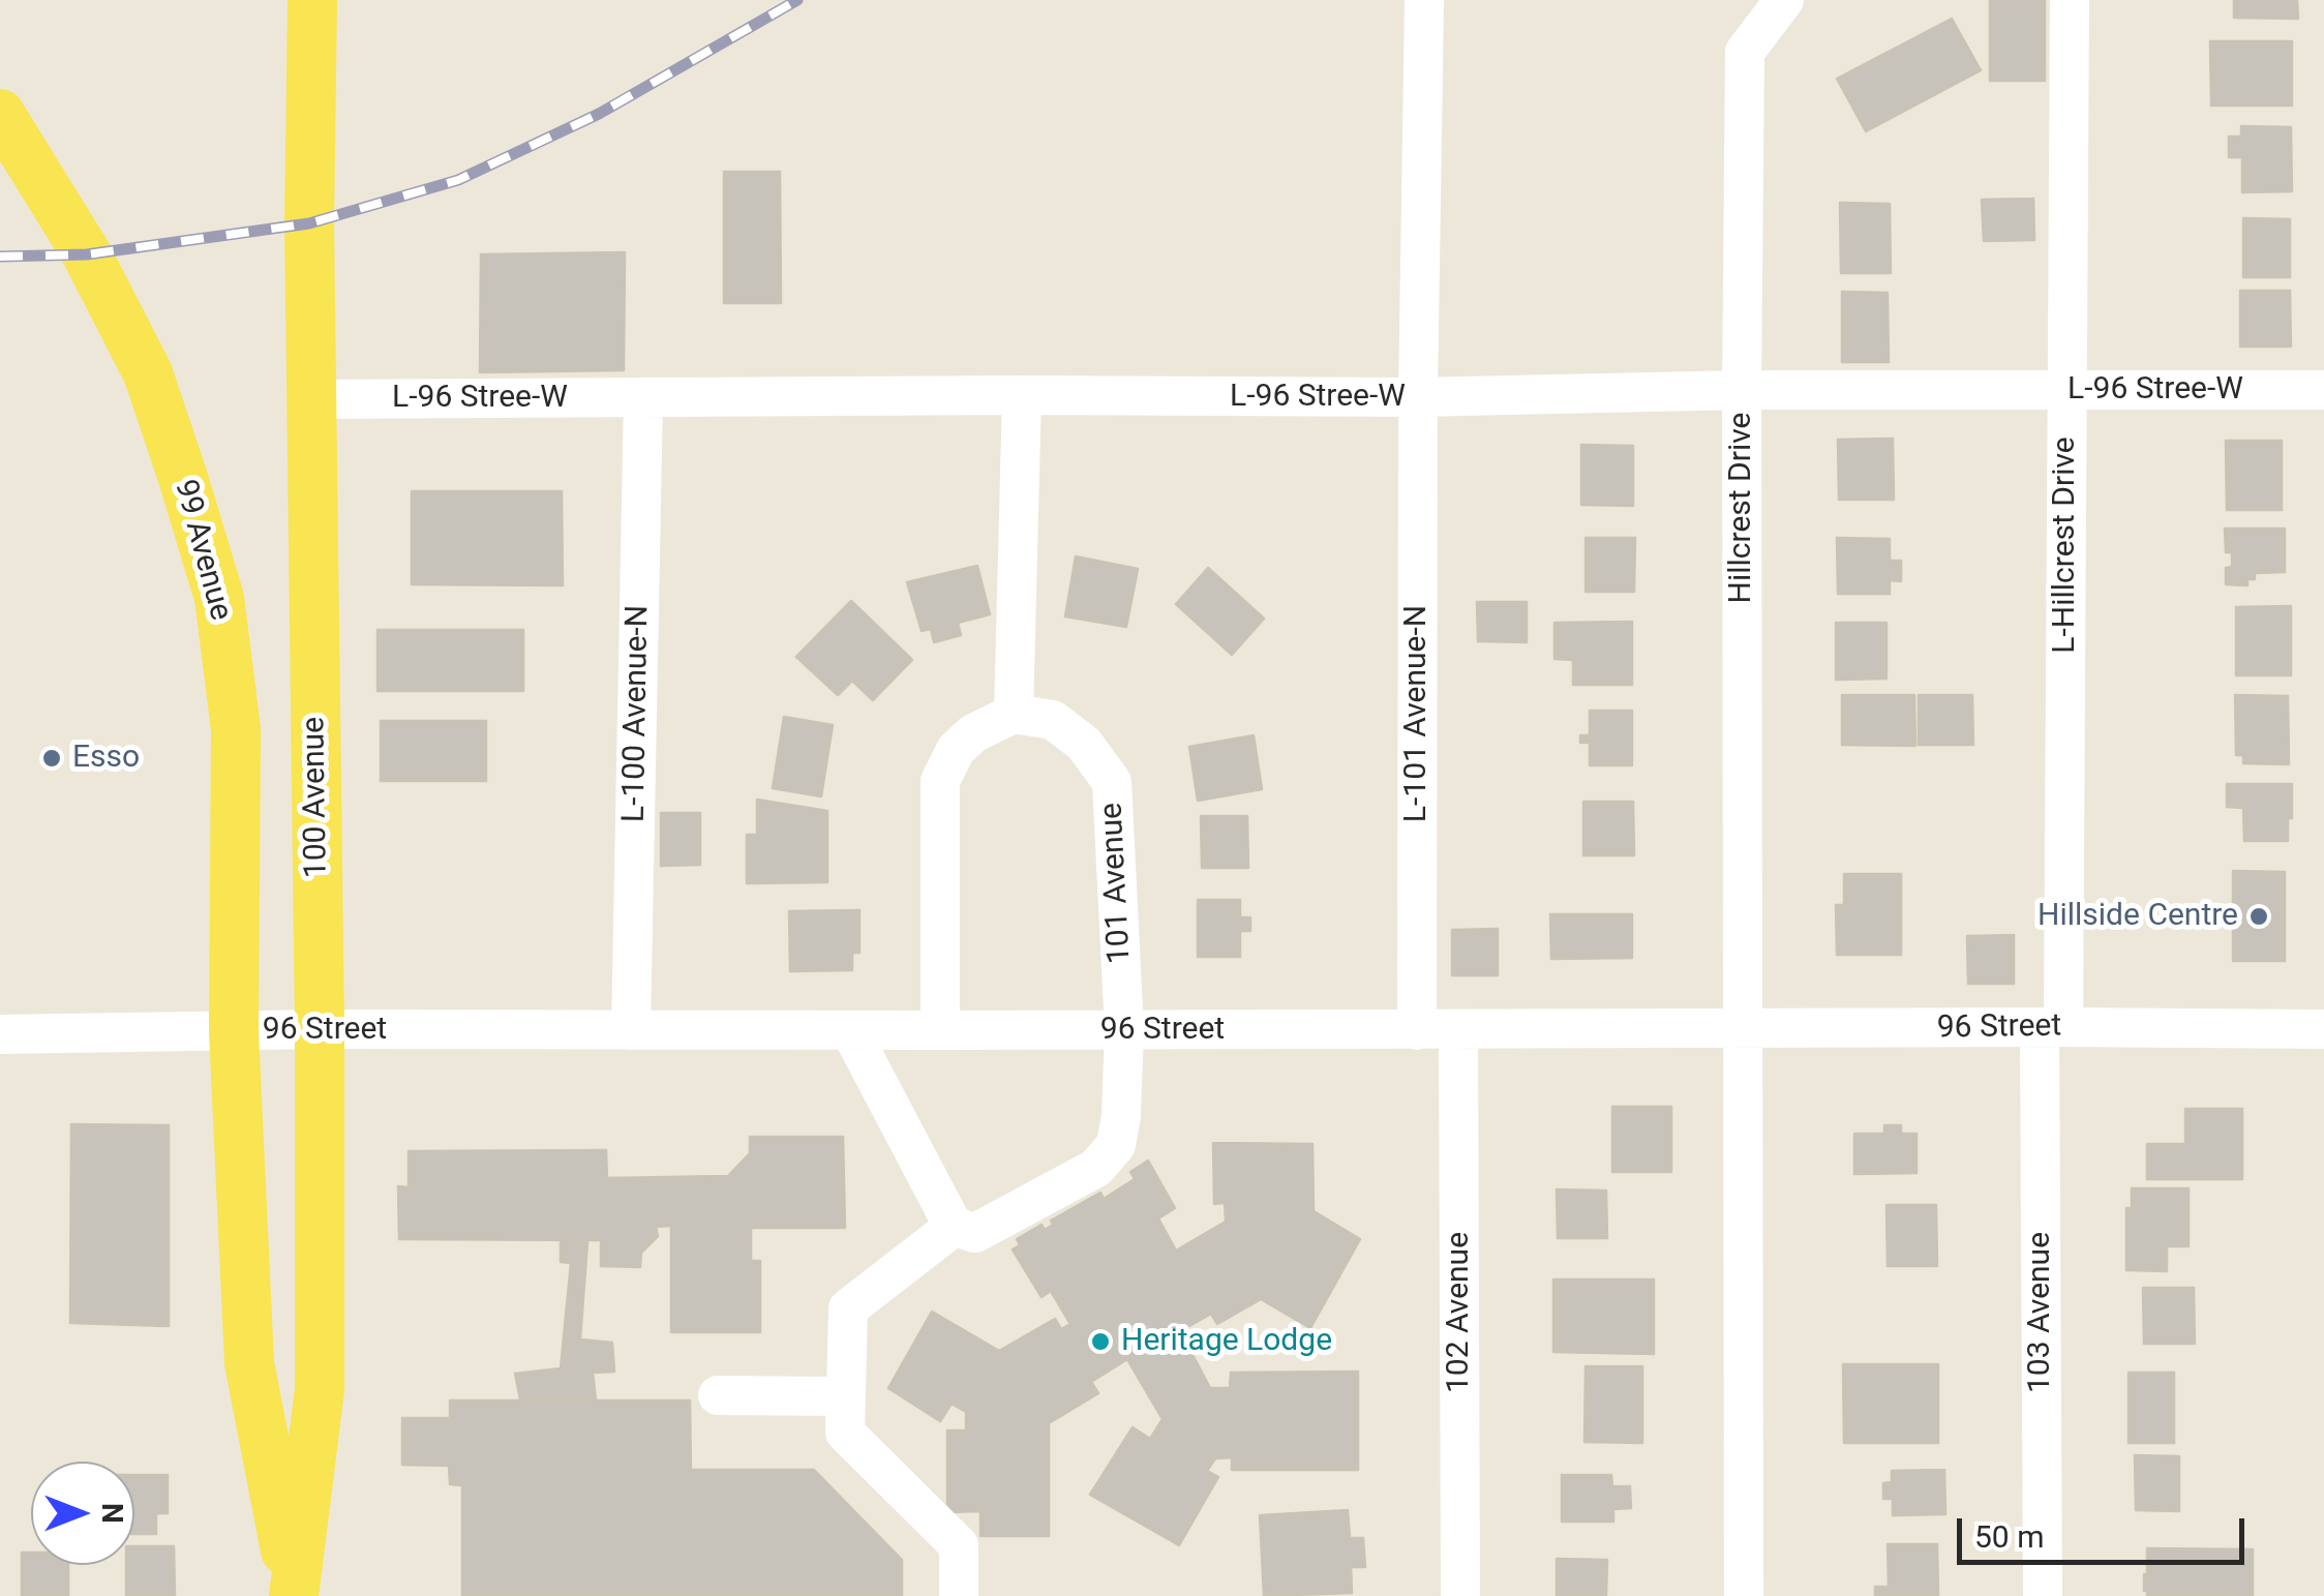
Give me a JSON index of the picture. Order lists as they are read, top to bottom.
{
  "streets": {
    "main road": ["99 Avenue", "100 Avenue"],
    "street": [
      "L-96 Stree-W",
      "Hillcrest Drive",
      "L-Hillcrest Drive",
      "L-100 Avenue-N",
      "L-101 Avenue-N",
      "101 Avenue",
      "96 Street",
      "102 Avenue",
      "103 Avenue"
    ]
  },
  "crossings": [
    ["L-96 Stree-W", "Hillcrest Drive"],
    ["L-96 Stree-W", "L-Hillcrest Drive"],
    ["L-96 Stree-W", "L-100 Avenue-N"],
    ["L-96 Stree-W", "L-101 Avenue-N"],
    ["L-96 Stree-W", "100 Avenue"],
    ["Hillcrest Drive", "96 Street"],
    ["L-Hillcrest Drive", "96 Street"],
    ["L-Hillcrest Drive", "103 Avenue"],
    ["99 Avenue", "100 Avenue"],
    ["99 Avenue", "96 Street"],
    ["L-100 Avenue-N", "96 Street"],
    ["L-101 Avenue-N", "96 Street"],
    ["100 Avenue", "96 Street"],
    ["101 Avenue", "96 Street"],
    ["96 Street", "102 Avenue"],
    ["96 Street", "103 Avenue"]
  ],
  "places": ["Esso", "Hillside Centre", "Heritage Lodge"],
  "scale_bar": "50 m",
  "north": "right"
}
